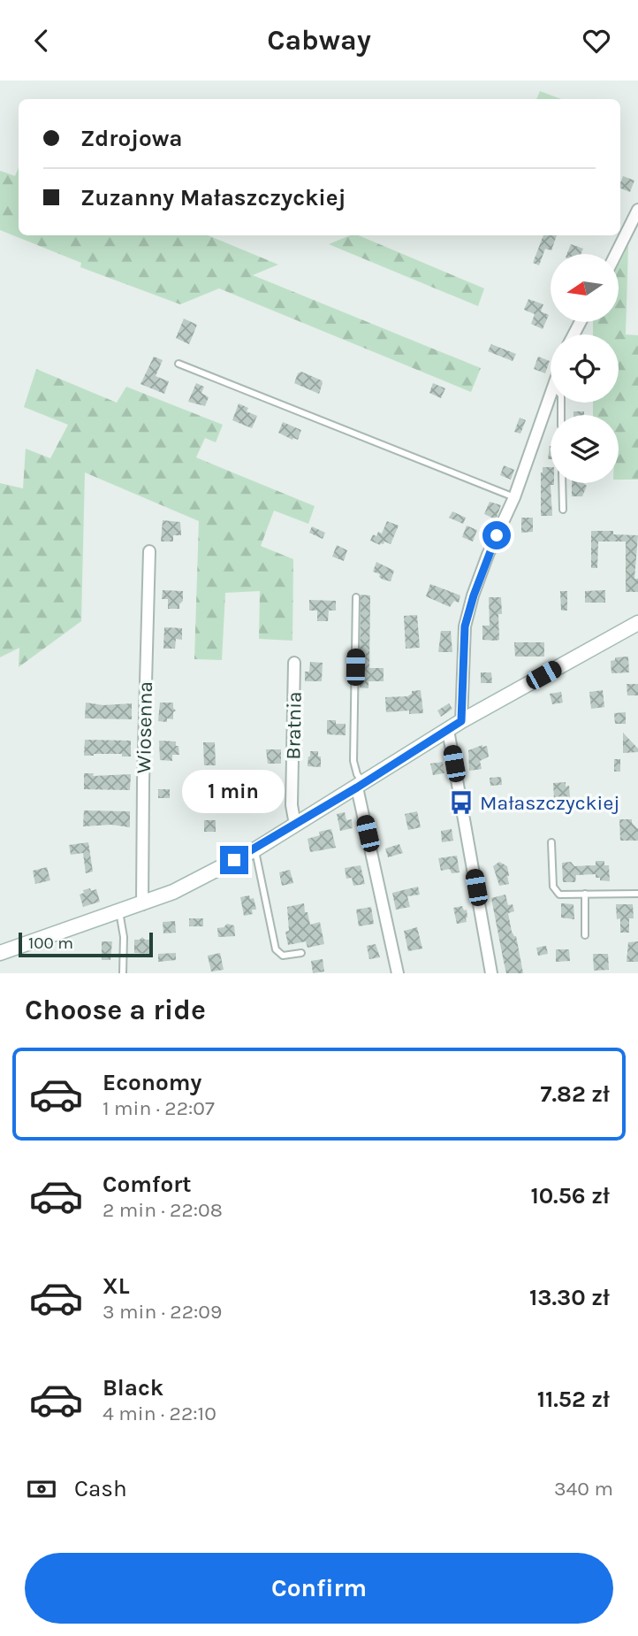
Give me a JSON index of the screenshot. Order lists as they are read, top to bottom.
{
  "streets": {
    "street": ["Bratnia", "Wiosenna"]
  },
  "places": {
    "bus stop": ["Małaszczyckiej"]
  },
  "scale_bar": "100 m",
  "north": "left",
  "page": {
    "header": "Cabway",
    "banner": ["Zdrojowa", "Zuzanny Małaszczyckiej"],
    "bubble": "1 min",
    "scale": "100 m",
    "heading": "Choose a ride",
    "list": [
      {
        "name": "Economy",
        "note": "1 min · 22:07",
        "value": "7.82 zł"
      },
      {
        "name": "Comfort",
        "note": "2 min · 22:08",
        "value": "10.56 zł"
      },
      {
        "name": "XL",
        "note": "3 min · 22:09",
        "value": "13.30 zł"
      },
      {
        "name": "Black",
        "note": "4 min · 22:10",
        "value": "11.52 zł"
      }
    ],
    "pay": ["Cash", "340 m"],
    "buttons": "Confirm"
  }
}
